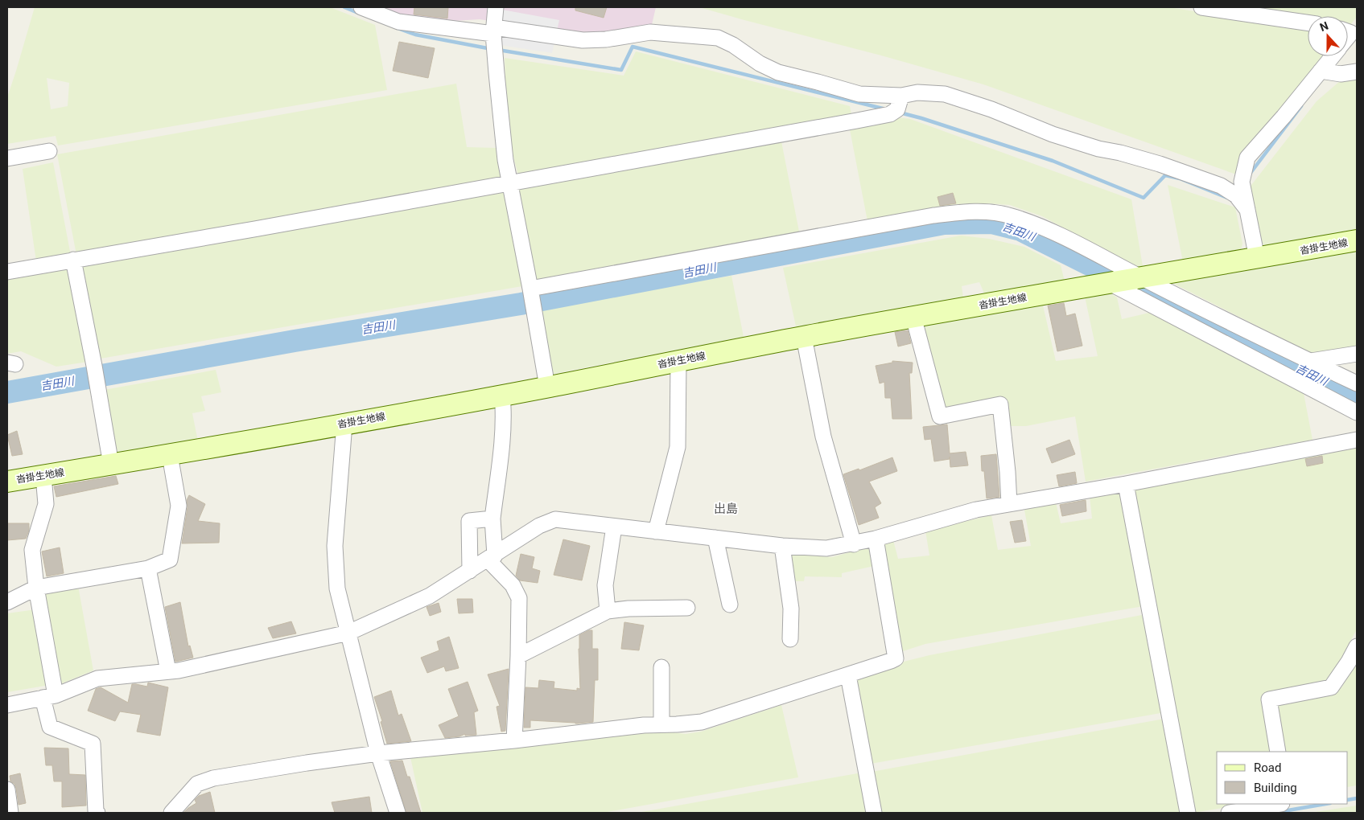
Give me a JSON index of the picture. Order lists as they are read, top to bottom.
{
  "streets": {
    "main road": ["沓掛生地線"]
  },
  "districts": ["出島"],
  "water": ["吉田川"],
  "legend": ["Road", "Building"],
  "north": "top"
}
